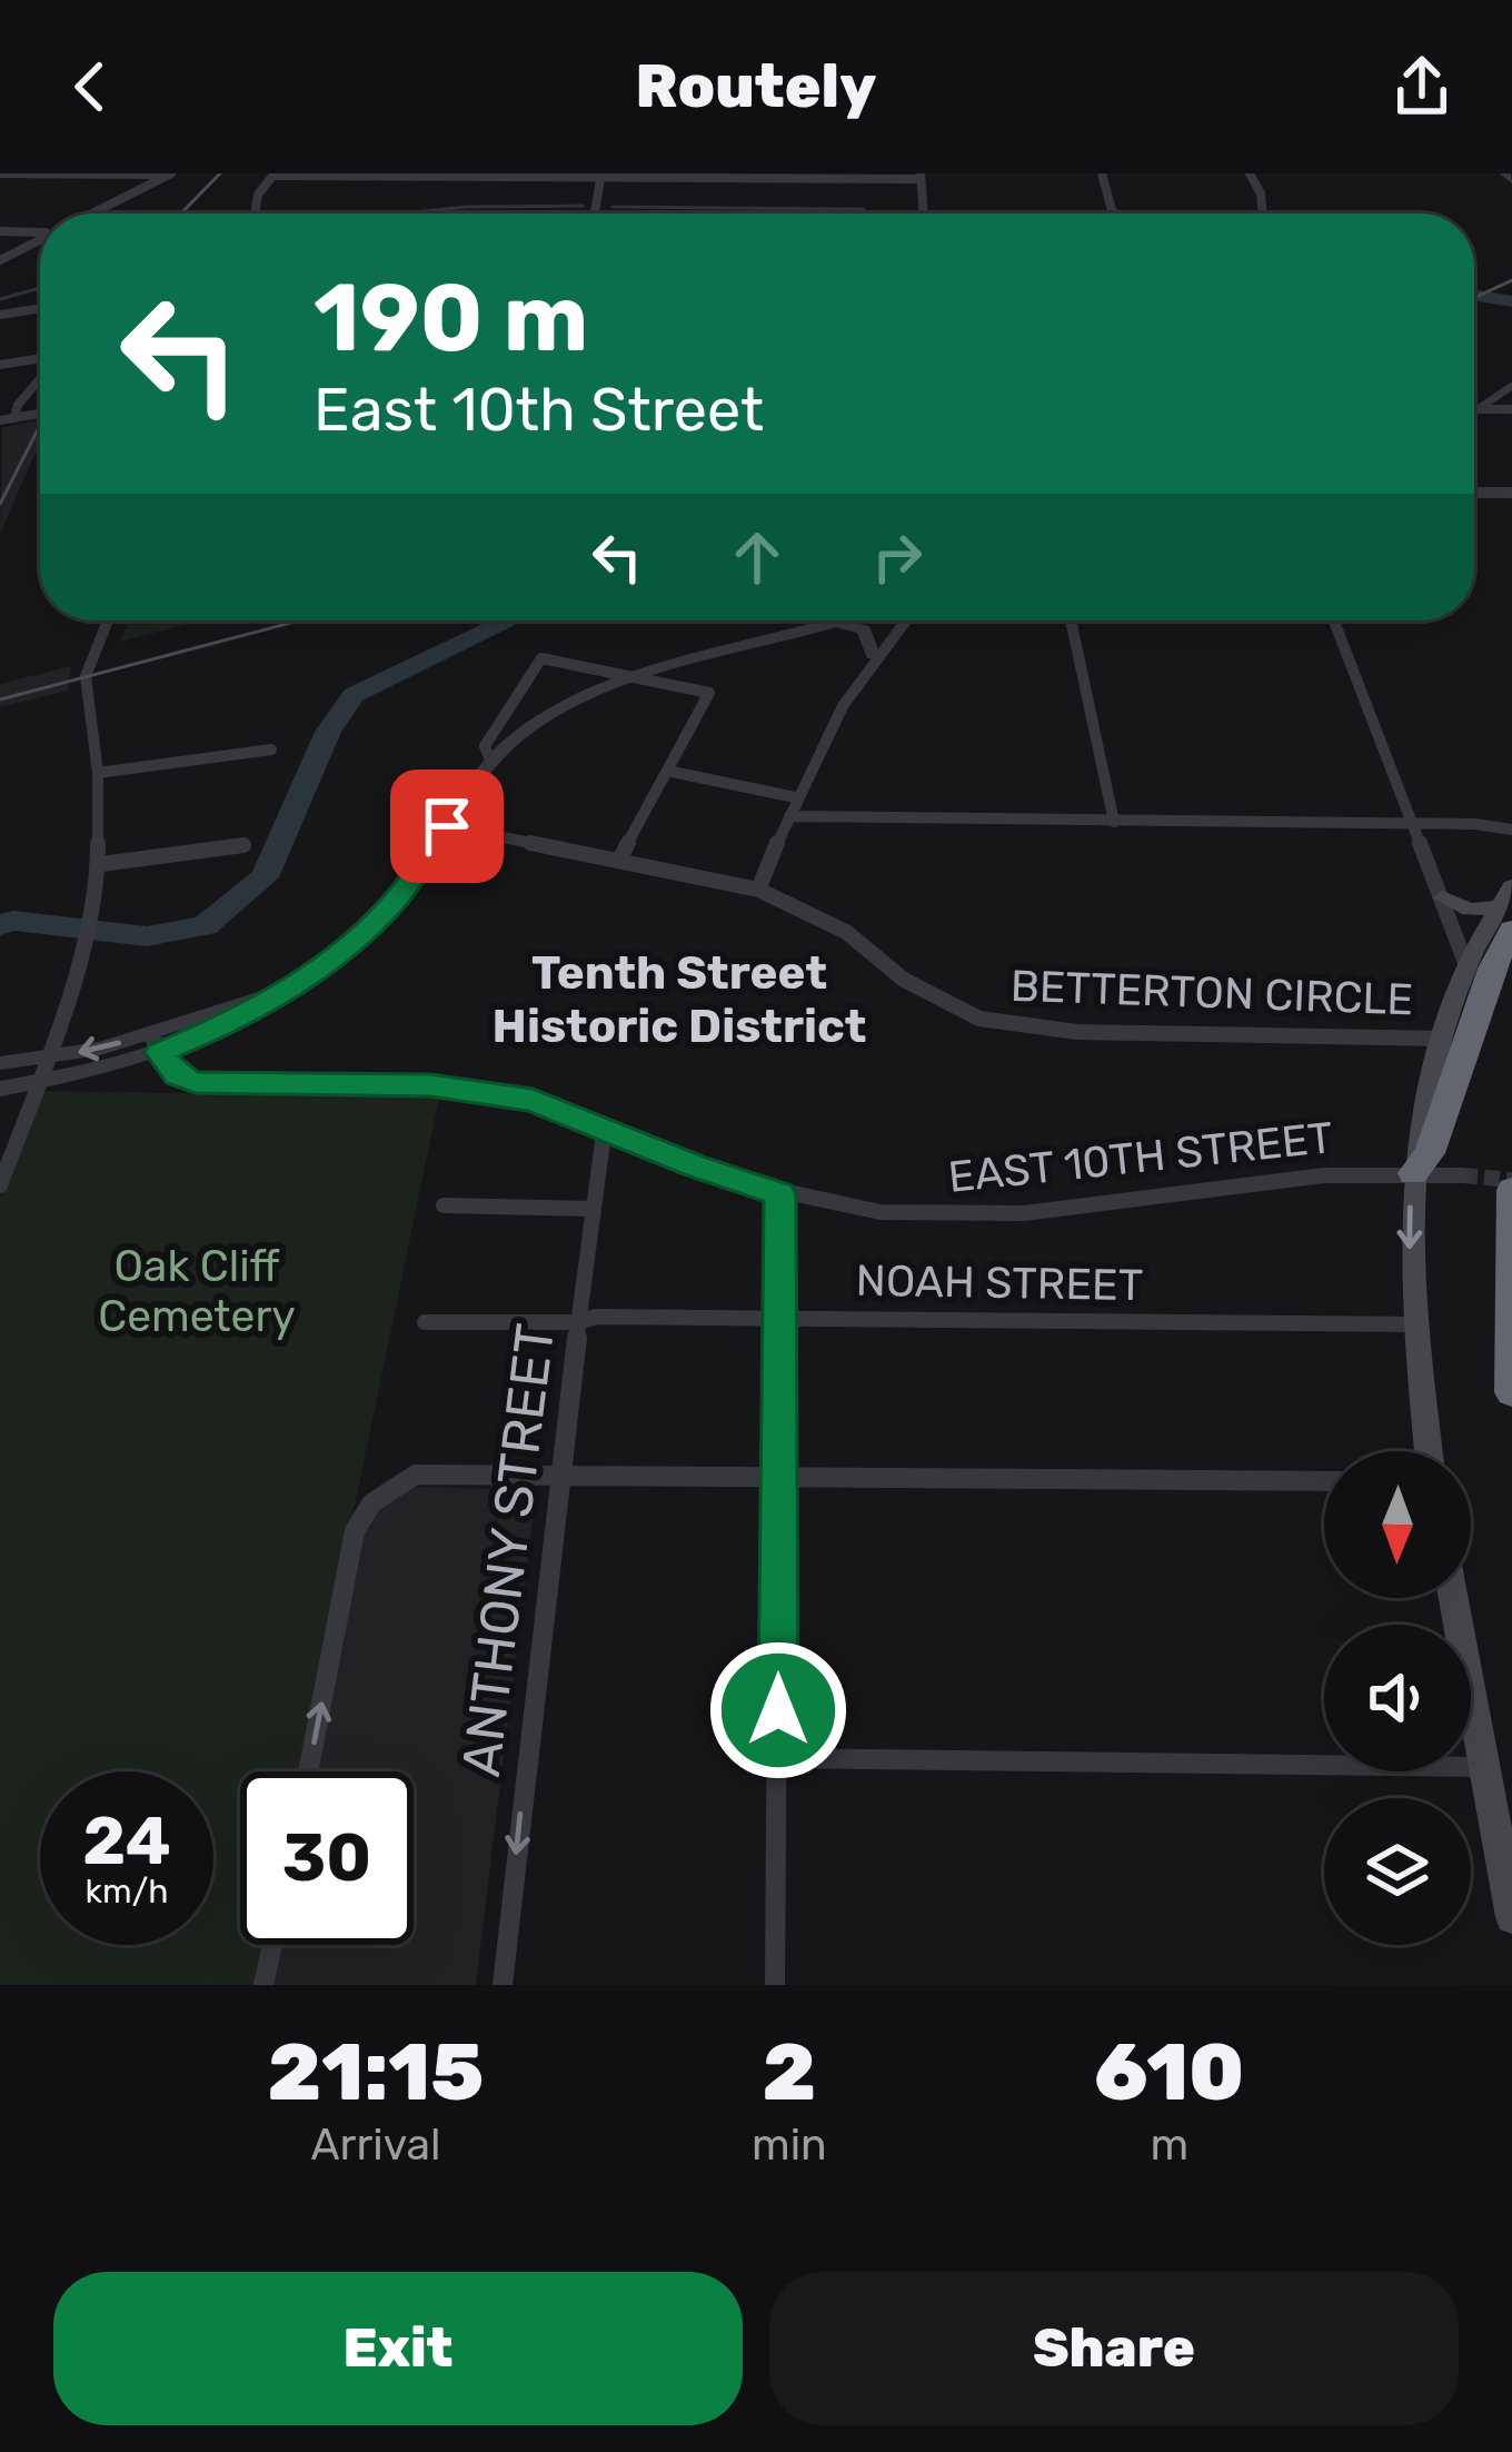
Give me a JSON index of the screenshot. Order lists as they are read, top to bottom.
{
  "streets": {
    "street": [
      "BETTERTON CIRCLE",
      "EAST 10TH STREET",
      "NOAH STREET",
      "ANTHONY STREET"
    ]
  },
  "crossings": [
    ["EAST 10TH STREET", "ANTHONY STREET"],
    ["NOAH STREET", "ANTHONY STREET"]
  ],
  "one_way": ["ANTHONY STREET"],
  "districts": ["Tenth Street Historic District"],
  "parks": ["Oak Cliff Cemetery"],
  "north": "bottom",
  "page": {
    "header": "Routely",
    "turn": ["190 m", "East 10th Street"],
    "speed": "24 km/h",
    "limit": "30",
    "eta": [
      "21:15",
      "Arrival",
      "2",
      "min",
      "610",
      "m"
    ],
    "buttons": ["Exit", "Share"]
  }
}
